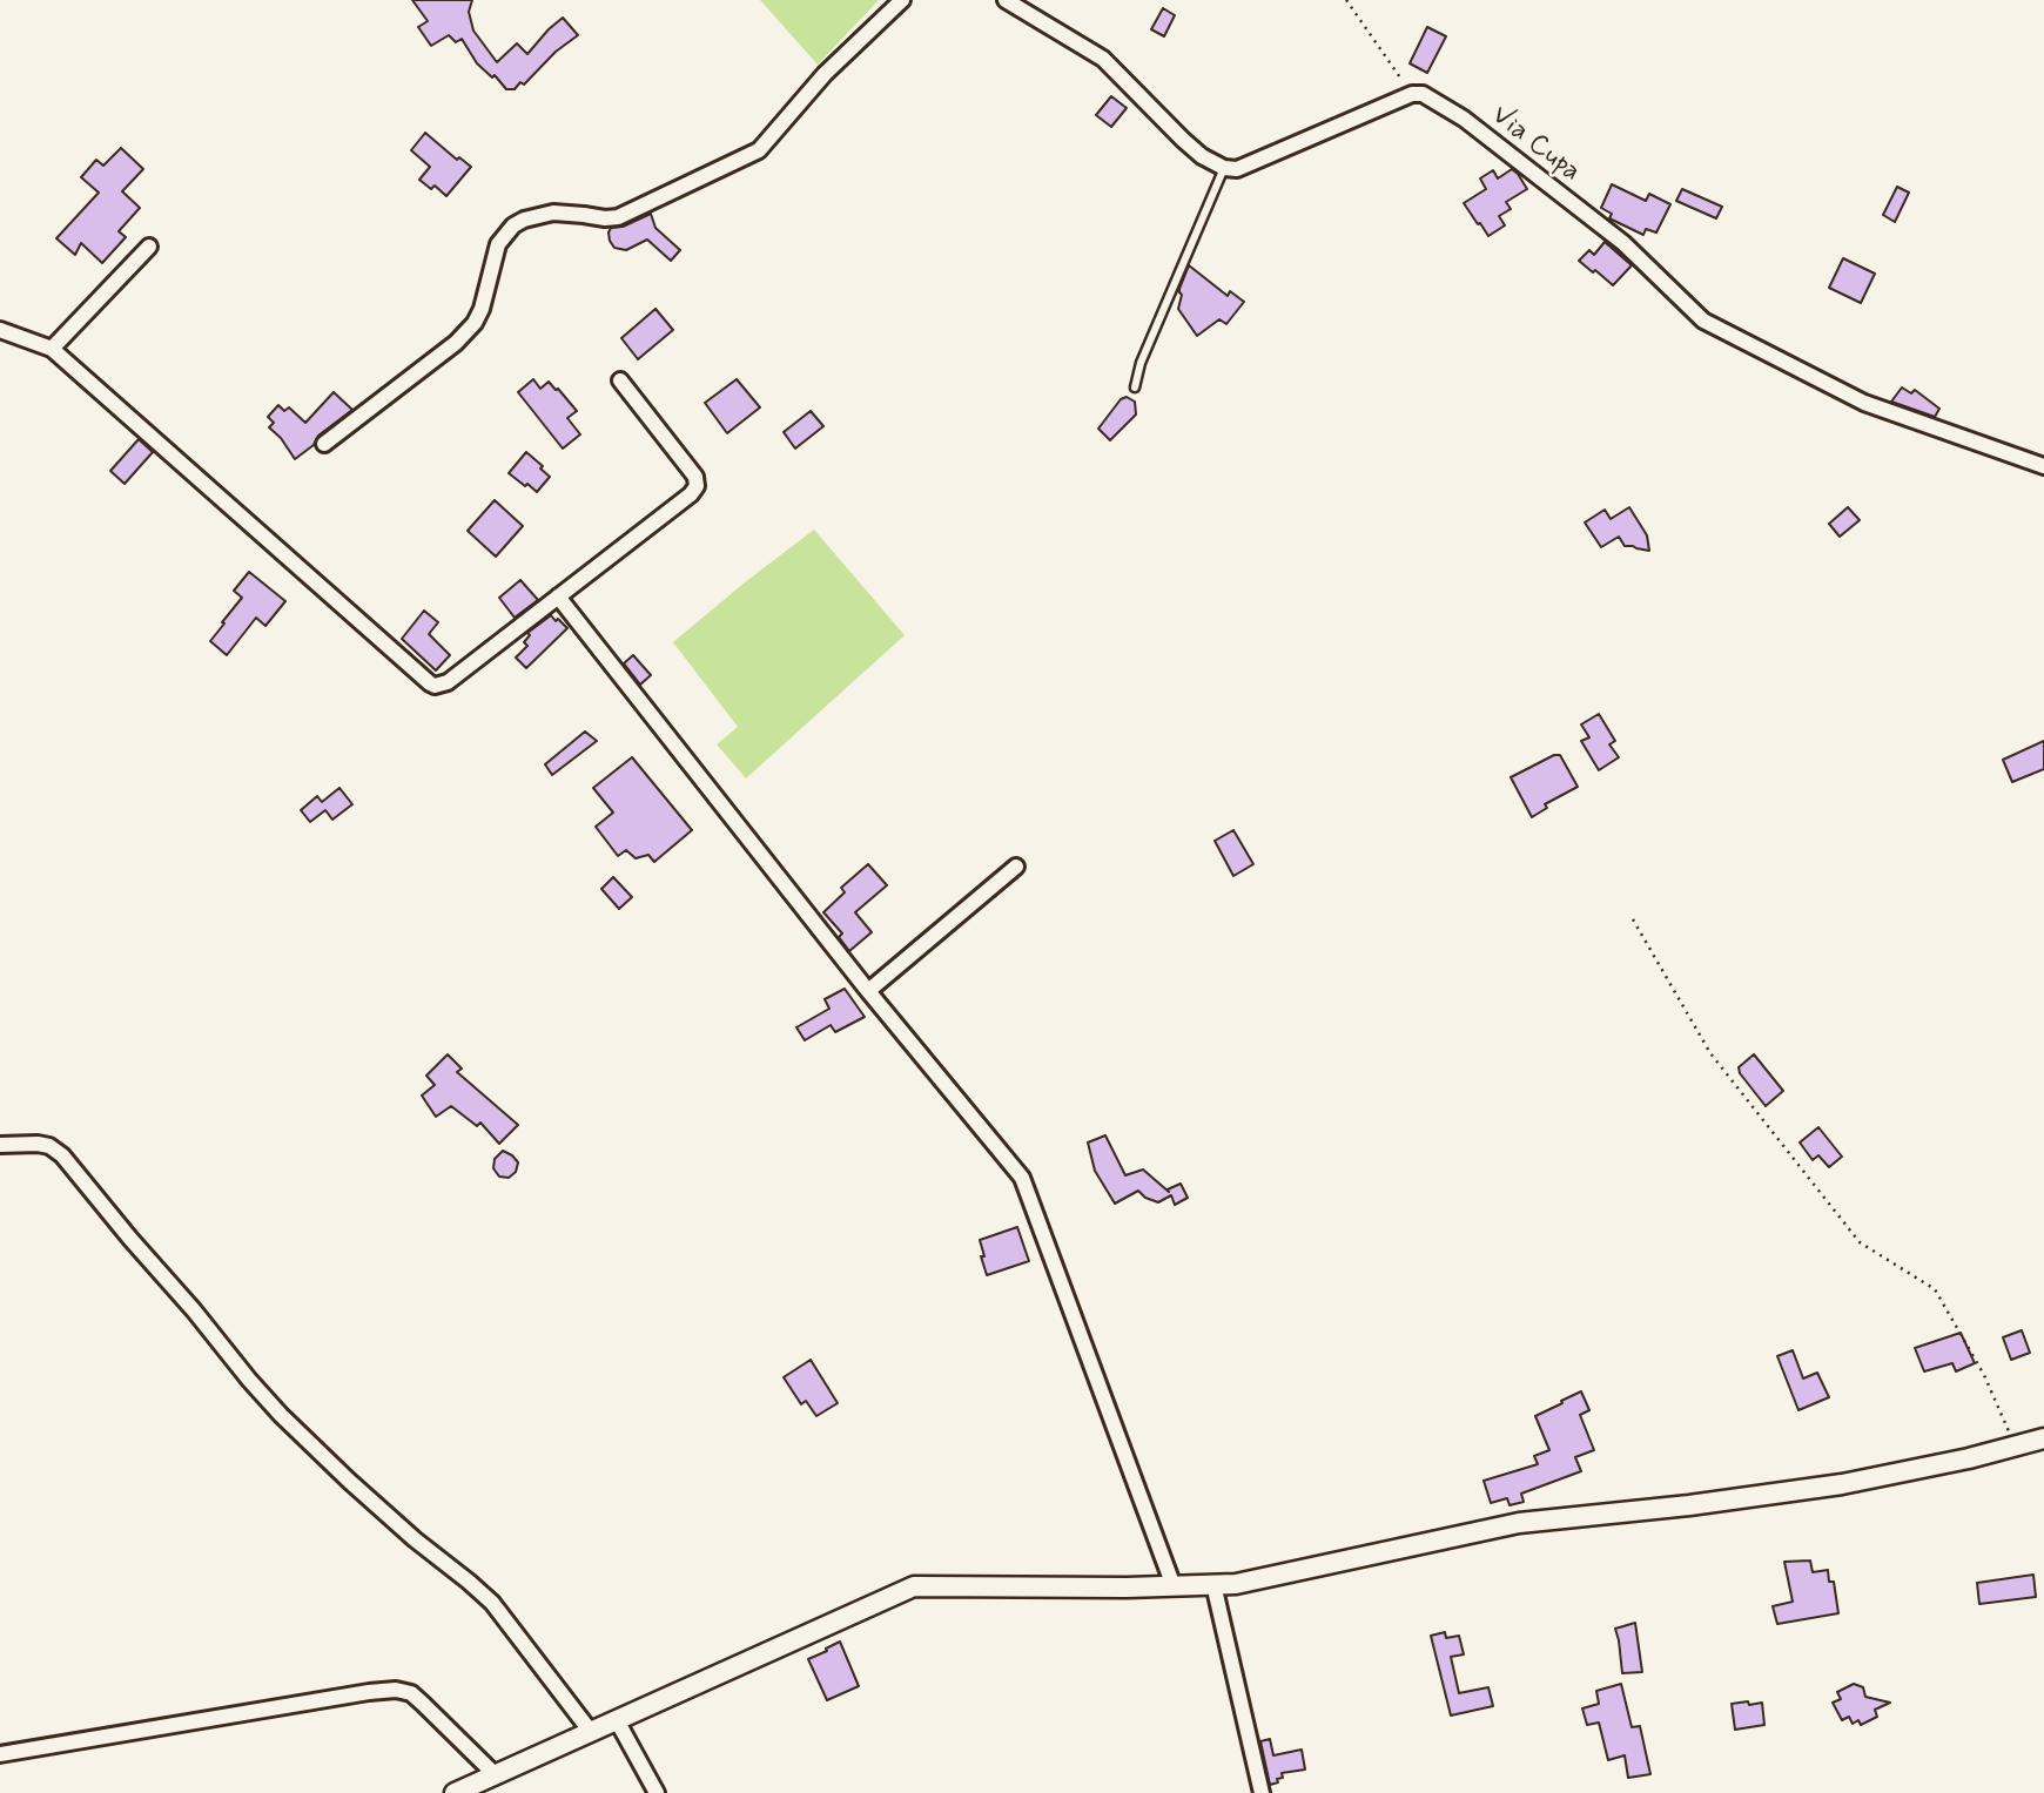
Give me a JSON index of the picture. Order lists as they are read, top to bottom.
{
  "streets": {
    "street": ["Via Cupa"]
  }
}
